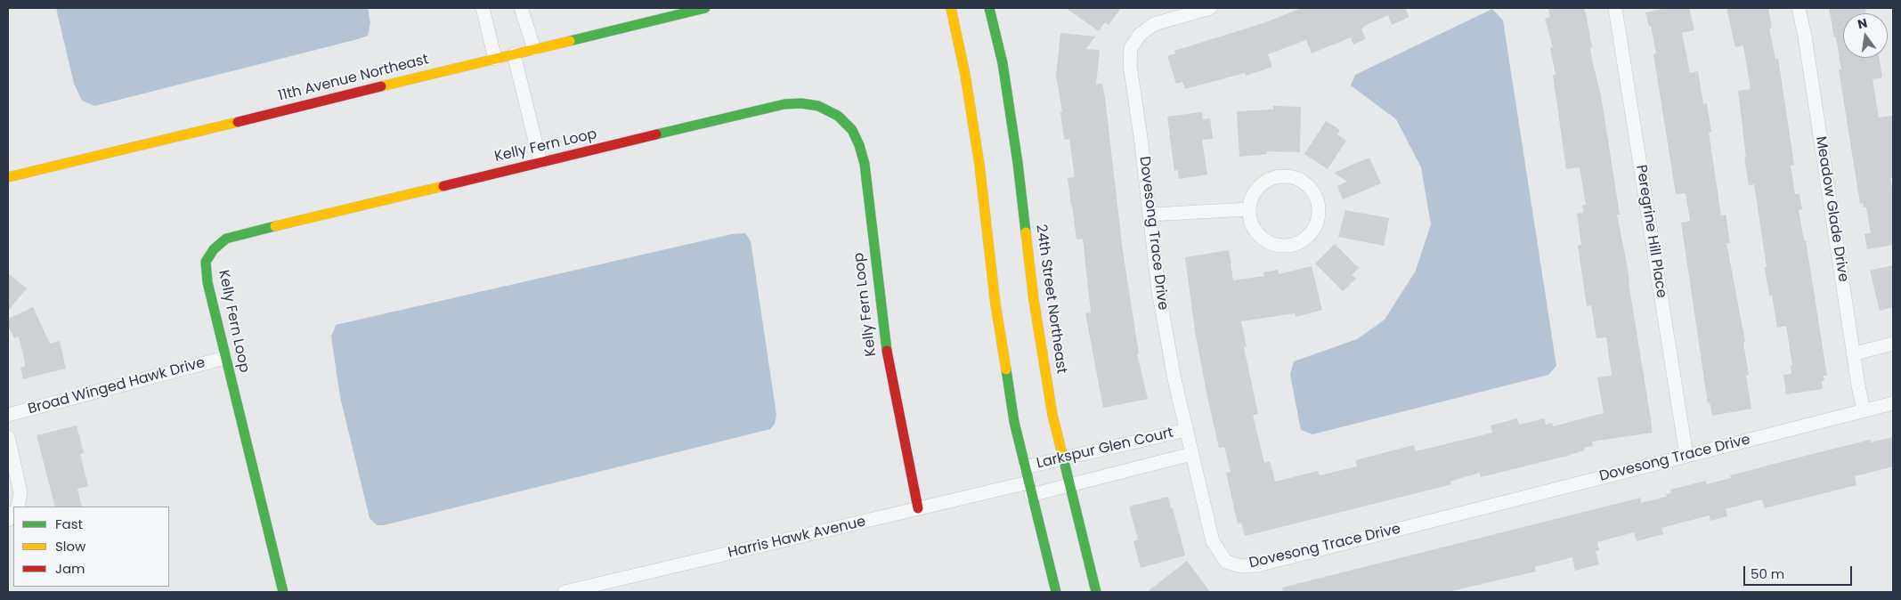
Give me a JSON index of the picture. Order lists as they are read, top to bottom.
{
  "streets": {
    "street": [
      "11th Avenue Northeast",
      "Kelly Fern Loop",
      "Meadow Glade Drive",
      "Peregrine Hill Place",
      "Dovesong Trace Drive",
      "24th Street Northeast",
      "Broad Winged Hawk Drive",
      "Larkspur Glen Court",
      "Harris Hawk Avenue"
    ]
  },
  "crossings": [
    ["Kelly Fern Loop", "Broad Winged Hawk Drive"],
    ["Kelly Fern Loop", "Harris Hawk Avenue"],
    ["Meadow Glade Drive", "Dovesong Trace Drive"],
    ["Peregrine Hill Place", "Dovesong Trace Drive"],
    ["Dovesong Trace Drive", "Larkspur Glen Court"],
    ["24th Street Northeast", "Larkspur Glen Court"],
    ["Larkspur Glen Court", "Harris Hawk Avenue"]
  ],
  "legend": ["Fast", "Slow", "Jam"],
  "scale_bar": "50 m",
  "north": "top"
}
